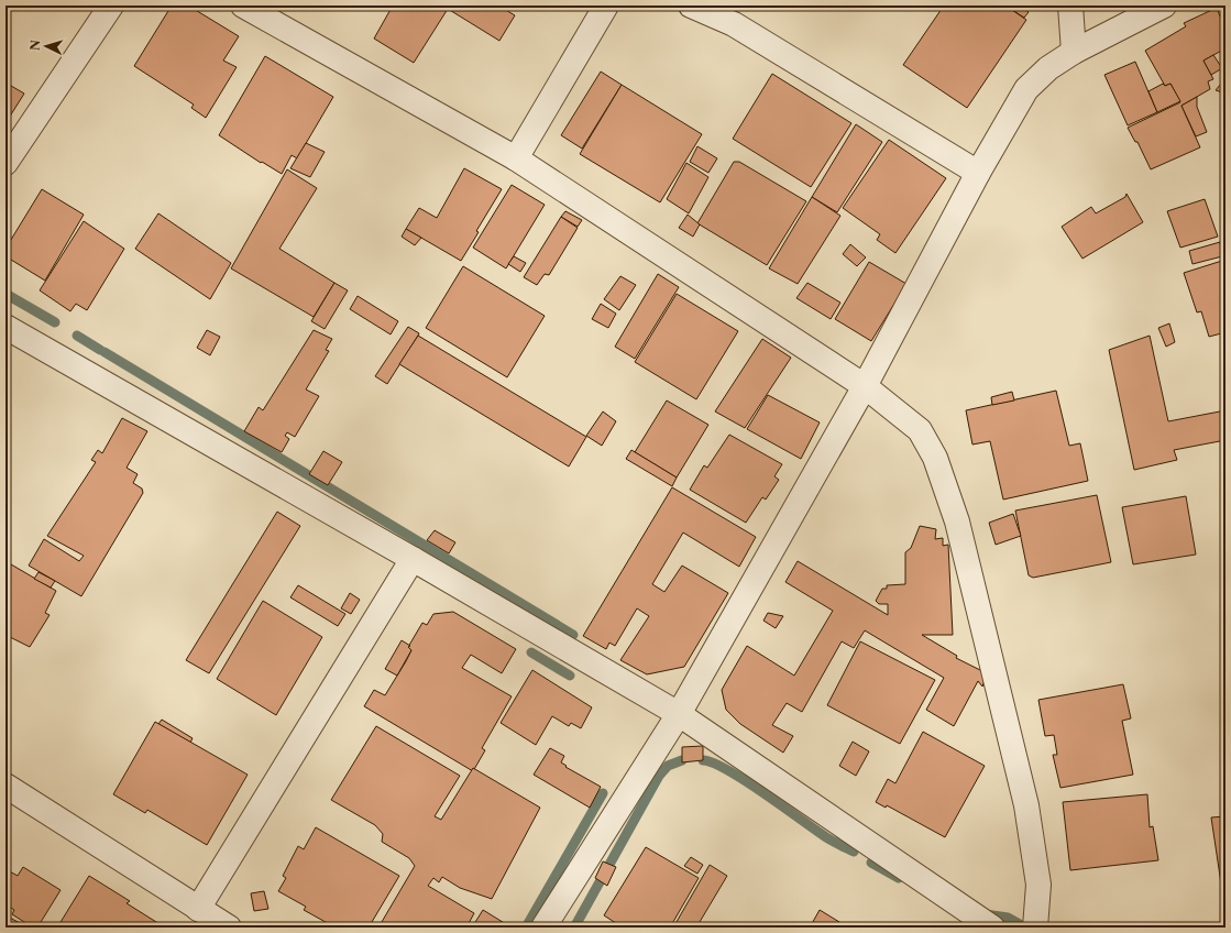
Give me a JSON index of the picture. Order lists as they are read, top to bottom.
{
  "north": "left"
}
